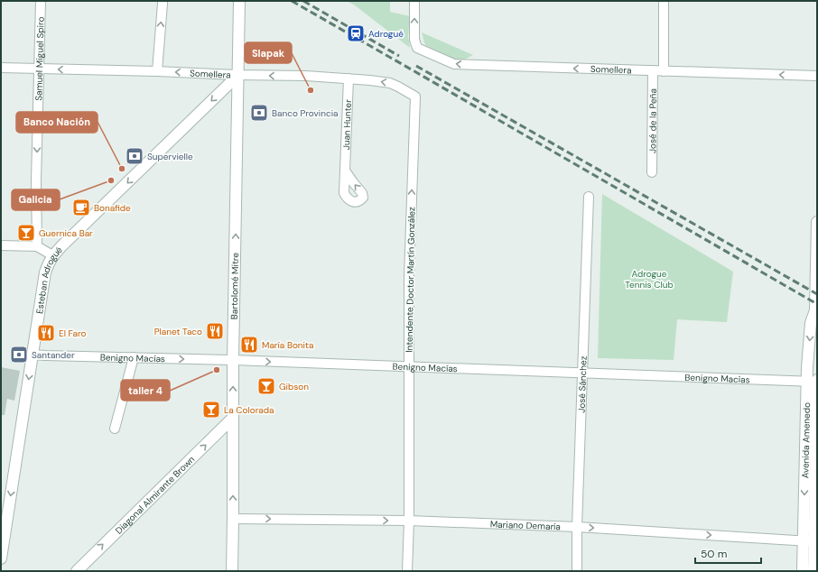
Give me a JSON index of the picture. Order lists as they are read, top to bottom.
{
  "streets": {
    "street": [
      "Samuel Miguel Spiro",
      "Somellera",
      "José de la Peña",
      "Juan Hunter",
      "Intendente Doctor Martín González",
      "Esteban Adrogué",
      "Bartolomé Mitre",
      "Benigno Macías",
      "José Sánchez",
      "Avenida Amenedo",
      "Diagonal Almirante Brown",
      "Mariano Demaría"
    ]
  },
  "crossings": [
    ["Samuel Miguel Spiro", "Somellera"],
    ["Somellera", "José de la Peña"],
    ["Somellera", "Juan Hunter"],
    ["Somellera", "Intendente Doctor Martín González"],
    ["Somellera", "Esteban Adrogué"],
    ["Somellera", "Bartolomé Mitre"],
    ["Intendente Doctor Martín González", "Benigno Macías"],
    ["Intendente Doctor Martín González", "Mariano Demaría"],
    ["Esteban Adrogué", "Bartolomé Mitre"],
    ["Esteban Adrogué", "Benigno Macías"],
    ["Bartolomé Mitre", "Benigno Macías"],
    ["Bartolomé Mitre", "Diagonal Almirante Brown"],
    ["Bartolomé Mitre", "Mariano Demaría"],
    ["Benigno Macías", "José Sánchez"],
    ["Benigno Macías", "Avenida Amenedo"],
    ["José Sánchez", "Mariano Demaría"],
    ["Avenida Amenedo", "Mariano Demaría"]
  ],
  "one_way": [
    "Samuel Miguel Spiro",
    "Somellera",
    "Intendente Doctor Martín González",
    "Esteban Adrogué",
    "Bartolomé Mitre",
    "Benigno Macías",
    "Diagonal Almirante Brown",
    "Mariano Demaría"
  ],
  "parks": ["Adrogue Tennis Club"],
  "places": {
    "station": ["Adrogué"],
    "other": [
      "Slapak",
      "Banco Nación",
      "Galicia",
      "taller 4"
    ],
    "bank": ["Banco Provincia", "Supervielle", "Santander"],
    "cafe": ["Bonafide"],
    "bar": ["Guernica Bar", "Gibson", "La Colorada"],
    "restaurant": ["Planet Taco", "El Faro", "María Bonita"]
  },
  "scale_bar": "50 m"
}
